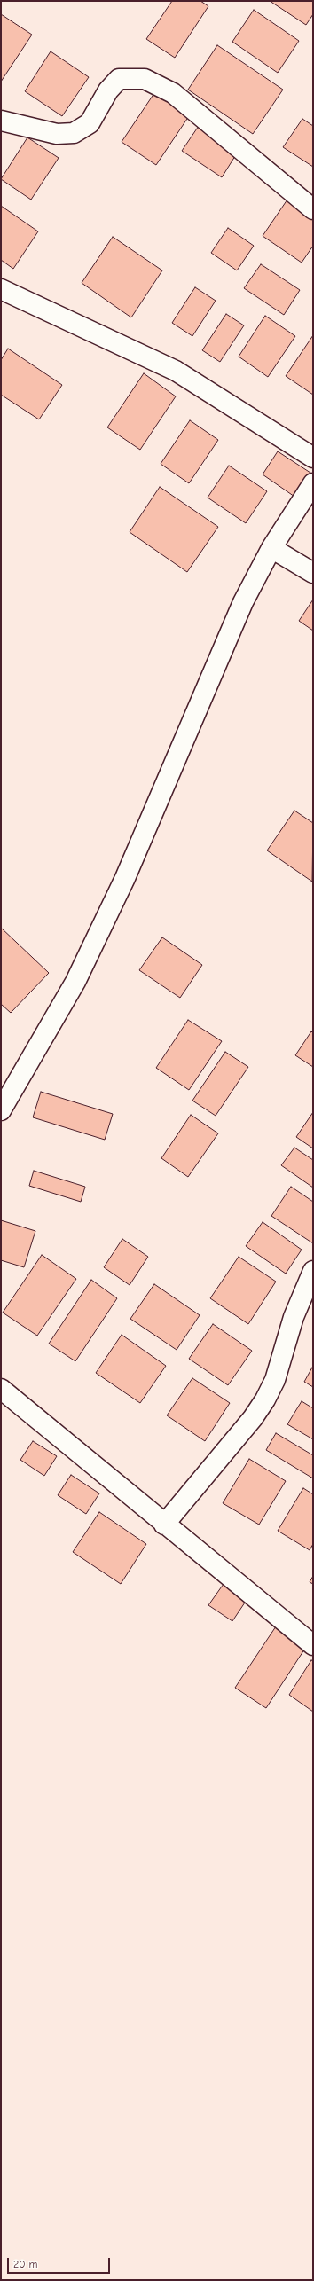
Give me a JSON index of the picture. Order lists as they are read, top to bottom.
{
  "scale_bar": "20 m"
}
